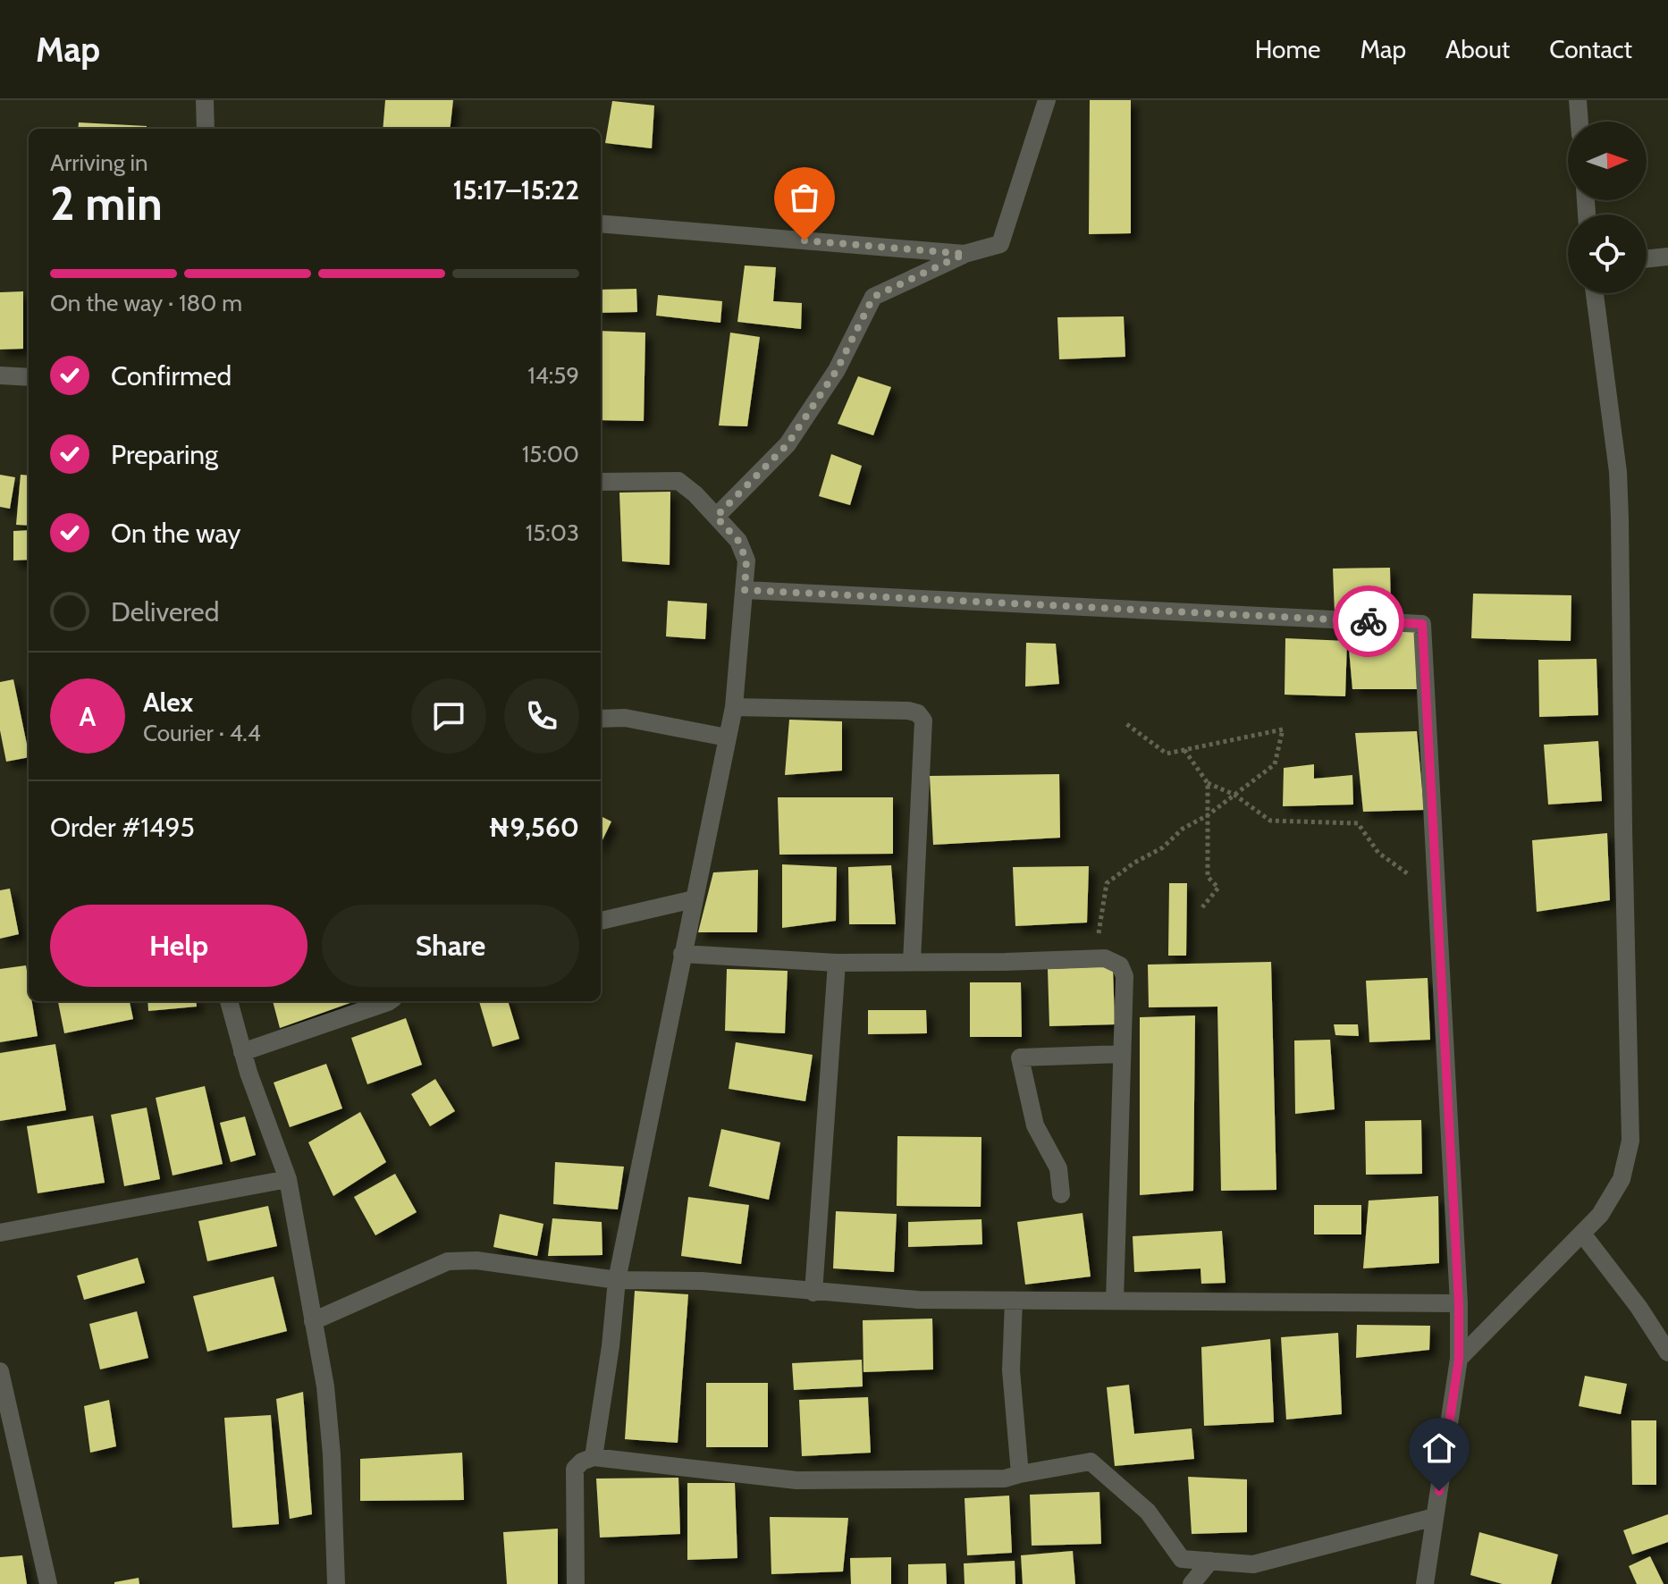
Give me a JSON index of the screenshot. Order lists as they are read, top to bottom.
{
  "north": "right",
  "page": {
    "header": "Map",
    "nav": [
      "Home",
      "Map",
      "About",
      "Contact"
    ],
    "heading": ["2 min", "Arriving in", "15:17–15:22"],
    "panel": [
      "Alex",
      "Courier · 4.4",
      "Order #1495",
      "₦9,560"
    ],
    "bar": "On the way · 180 m",
    "list": [
      ["Confirmed", "14:59"],
      ["Preparing", "15:00"],
      ["On the way", "15:03"],
      "Delivered"
    ],
    "round": "A",
    "buttons": ["Help", "Share"]
  }
}
